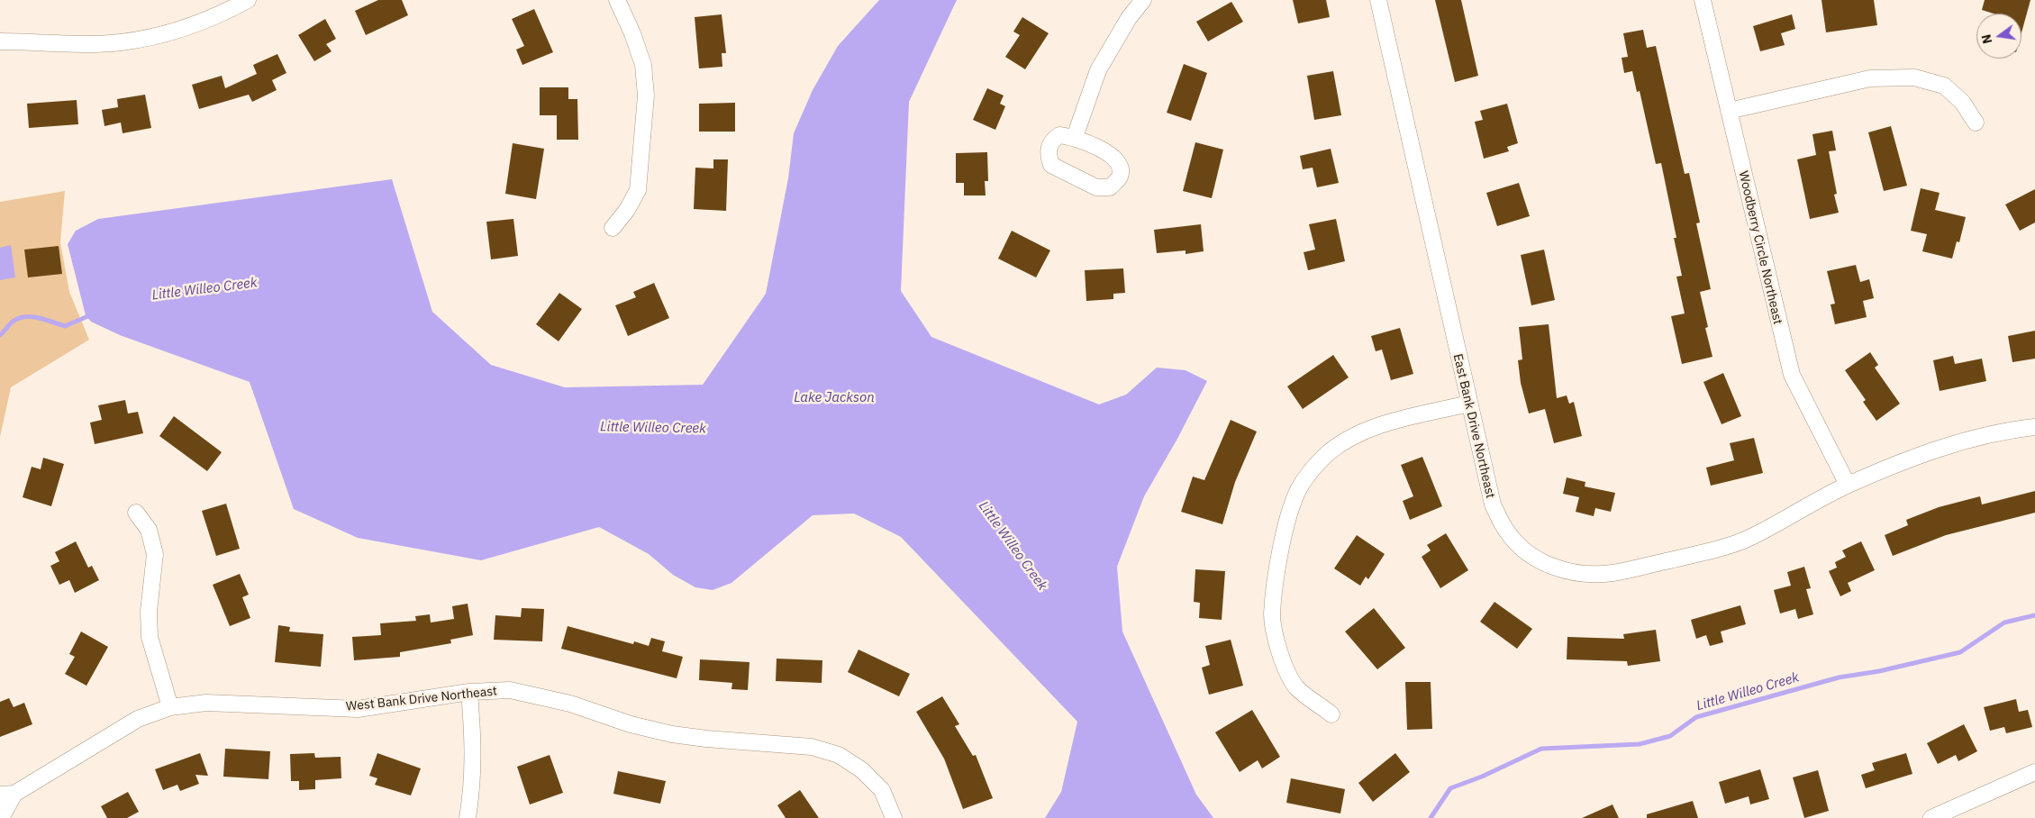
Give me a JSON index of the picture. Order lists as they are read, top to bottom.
{
  "streets": {
    "street": ["Woodberry Circle Northeast", "East Bank Drive Northeast", "West Bank Drive Northeast"]
  },
  "crossings": [
    ["Woodberry Circle Northeast", "East Bank Drive Northeast"]
  ],
  "water": ["Little Willeo Creek", "Lake Jackson"],
  "north": "left"
}
